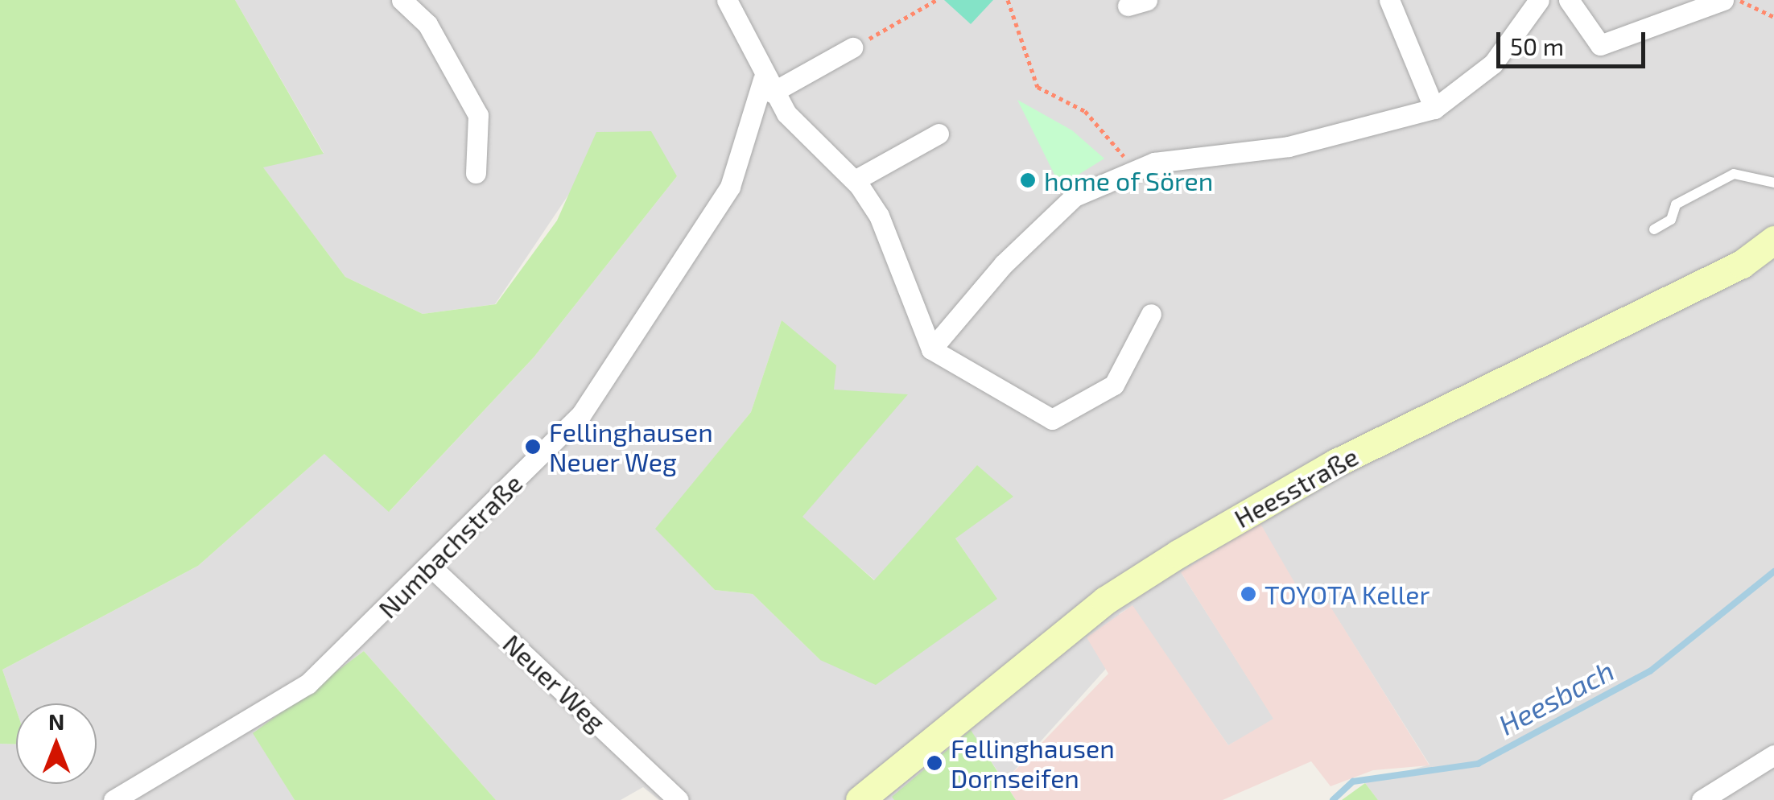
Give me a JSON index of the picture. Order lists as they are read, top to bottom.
{
  "streets": {
    "main road": ["Heesstraße"],
    "street": ["Numbachstraße", "Neuer Weg"]
  },
  "crossings": [
    ["Numbachstraße", "Neuer Weg"]
  ],
  "water": ["Heesbach"],
  "places": [
    "home of Sören",
    "Fellinghausen Neuer Weg",
    "TOYOTA Keller",
    "Fellinghausen Dornseifen"
  ],
  "scale_bar": "50 m",
  "north": "top"
}
